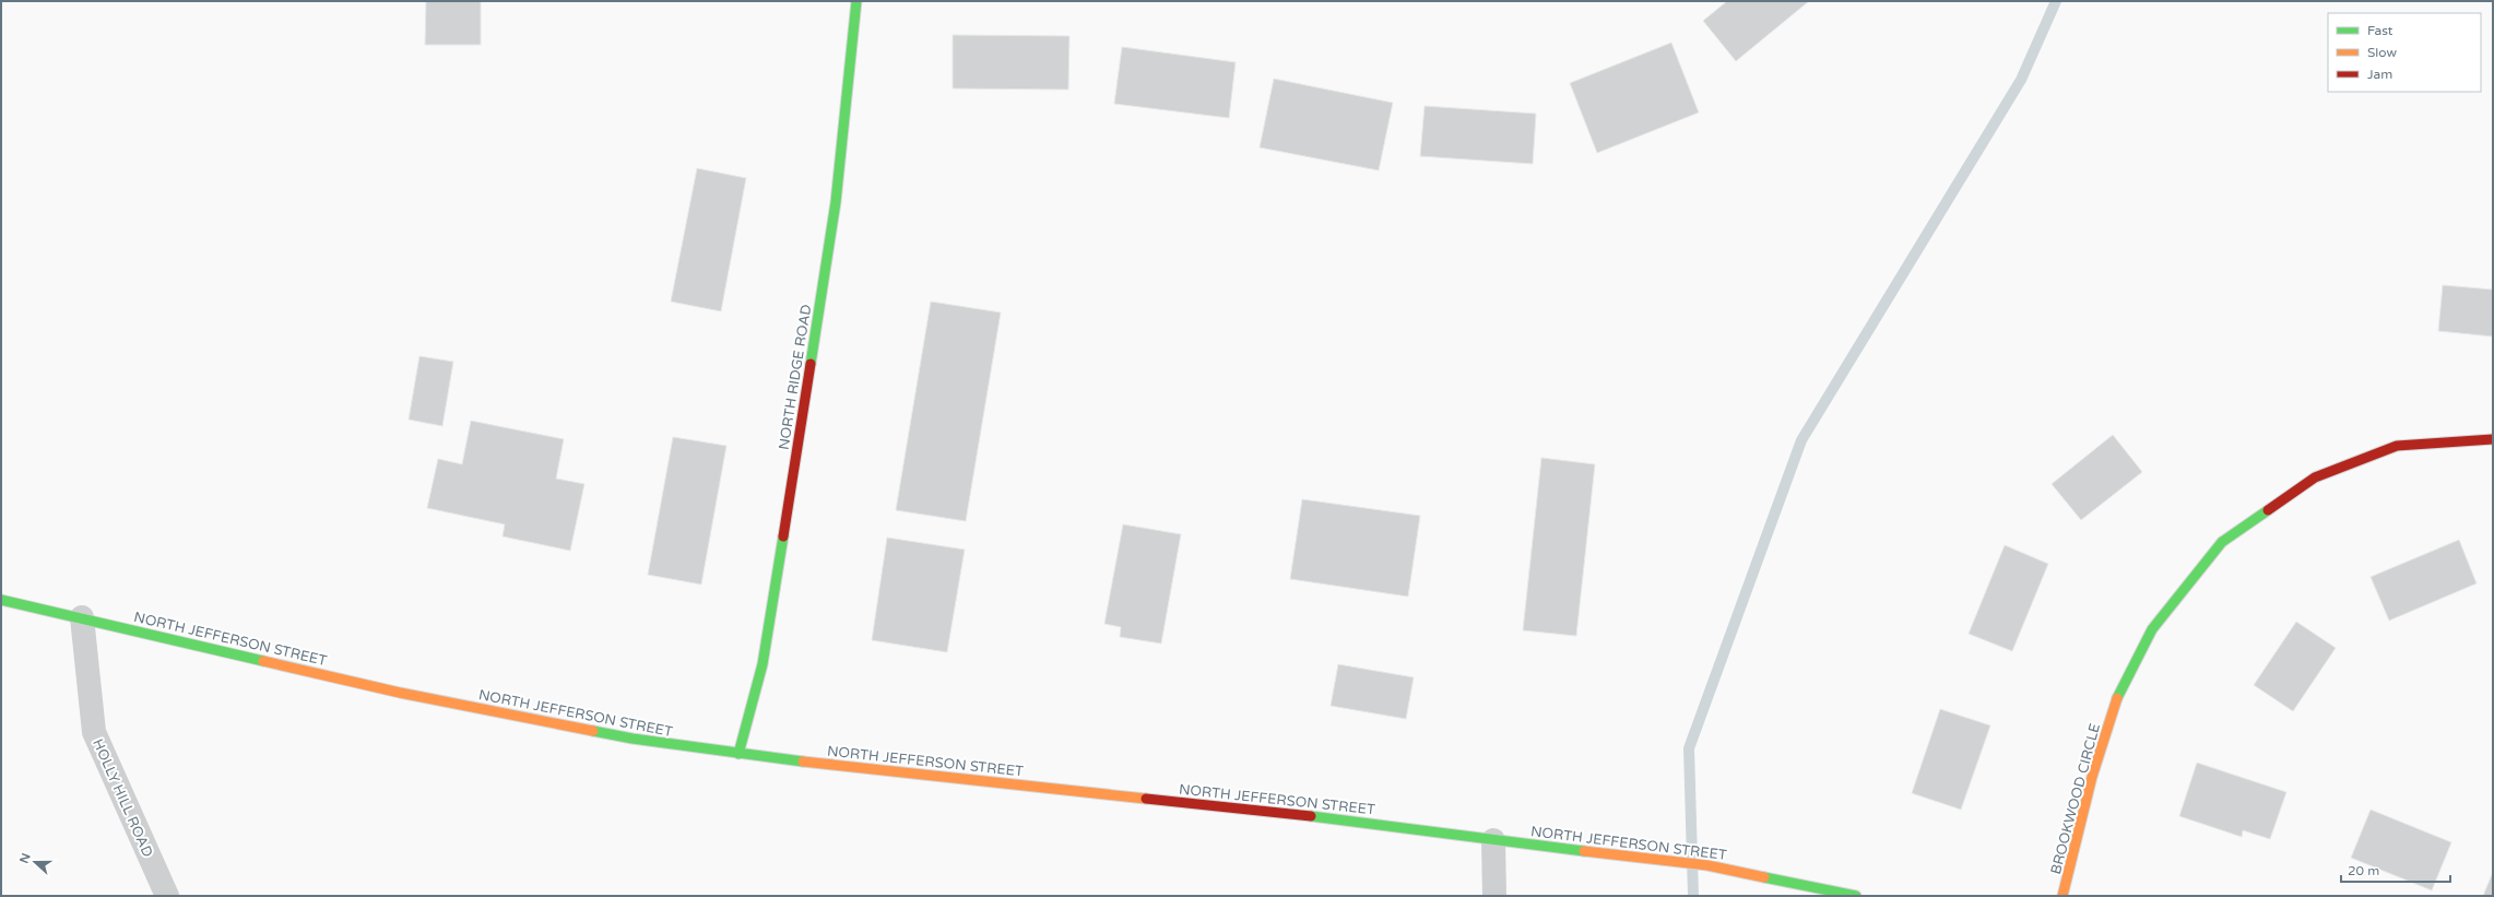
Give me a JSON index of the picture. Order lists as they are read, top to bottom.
{
  "streets": {
    "main road": ["NORTH RIDGE ROAD", "NORTH JEFFERSON STREET", "BROOKWOOD CIRCLE"],
    "street": ["HOLLY HILL ROAD"]
  },
  "crossings": [
    ["NORTH RIDGE ROAD", "NORTH JEFFERSON STREET"],
    ["NORTH JEFFERSON STREET", "HOLLY HILL ROAD"]
  ],
  "legend": ["Fast", "Slow", "Jam"],
  "scale_bar": "20 m",
  "north": "left"
}
